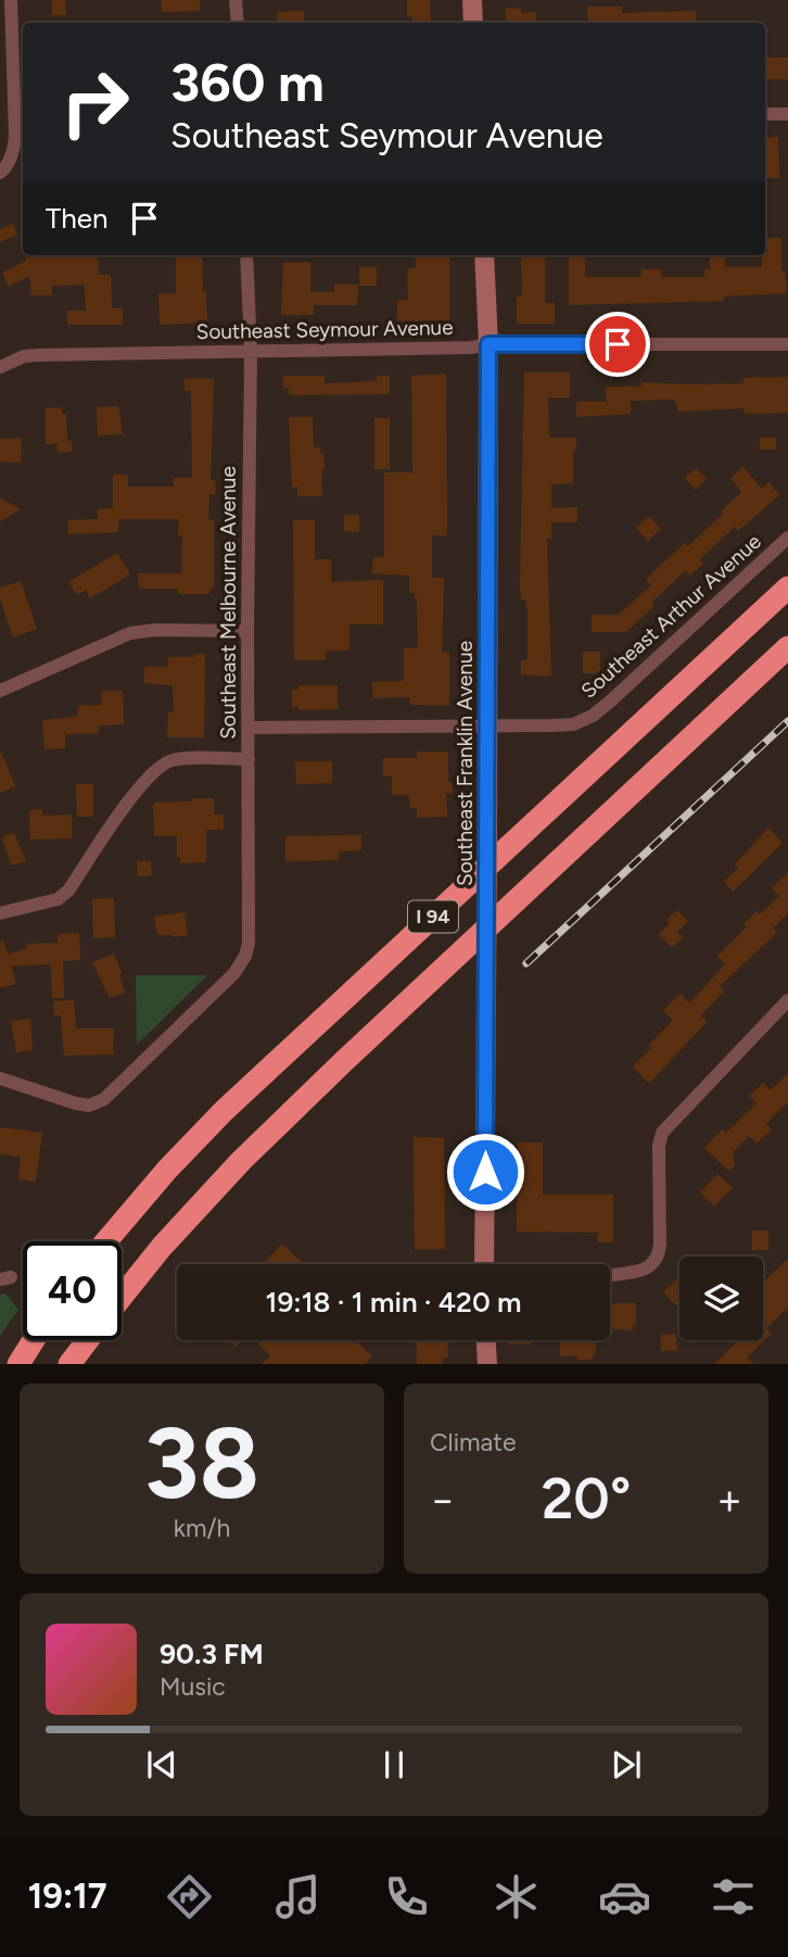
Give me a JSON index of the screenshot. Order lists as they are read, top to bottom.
{
  "streets": {
    "highway": ["I 94"],
    "street": [
      "Southeast Seymour Avenue",
      "Southeast Melbourne Avenue",
      "Southeast Arthur Avenue",
      "Southeast Franklin Avenue"
    ]
  },
  "crossings": [
    ["Southeast Seymour Avenue", "Southeast Melbourne Avenue"],
    ["Southeast Seymour Avenue", "Southeast Franklin Avenue"],
    ["Southeast Melbourne Avenue", "Southeast Arthur Avenue"],
    ["Southeast Arthur Avenue", "Southeast Franklin Avenue"]
  ],
  "page": {
    "turn": ["360 m", "Southeast Seymour Avenue"],
    "then": "Then",
    "limit": "40",
    "trip": "19:18 · 1 min · 420 m",
    "tile": [
      ["38", "km/h"],
      "Climate"
    ],
    "heat": ["−", "20°", "+"],
    "song": ["90.3 FM", "Music"],
    "tabs": "19:17"
  }
}
